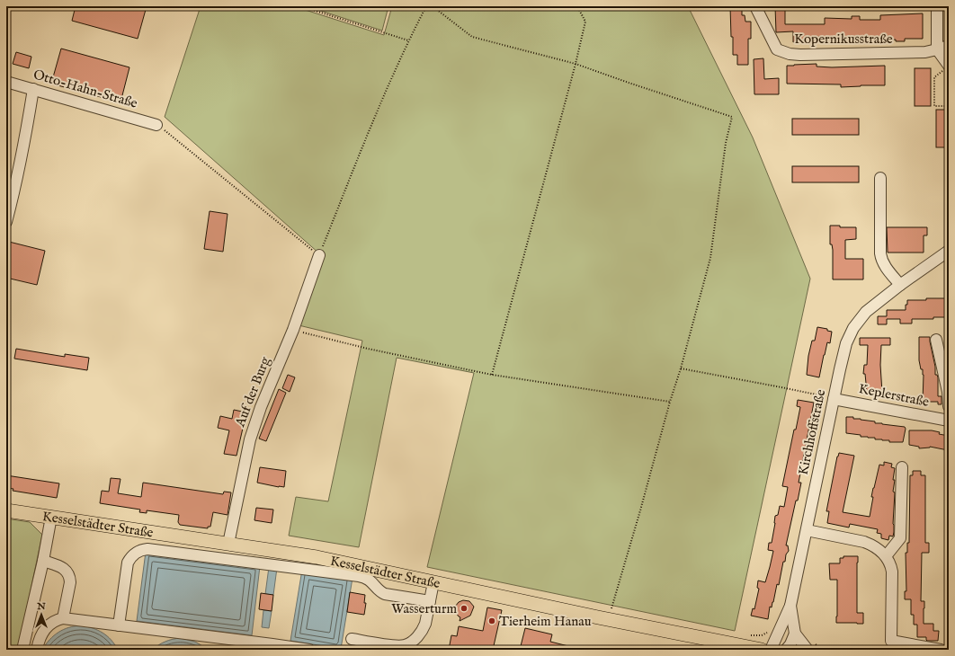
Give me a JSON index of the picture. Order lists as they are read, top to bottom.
{
  "streets": {
    "main road": ["Kesselstädter Straße"],
    "street": [
      "Kopernikusstraße",
      "Otto-Hahn-Straße",
      "Auf der Burg",
      "Keplerstraße",
      "Kirchhoffstraße"
    ]
  },
  "crossings": [
    ["Auf der Burg", "Kesselstädter Straße"],
    ["Keplerstraße", "Kirchhoffstraße"]
  ],
  "places": ["Wasserturm", "Tierheim Hanau"],
  "north": "top"
}
